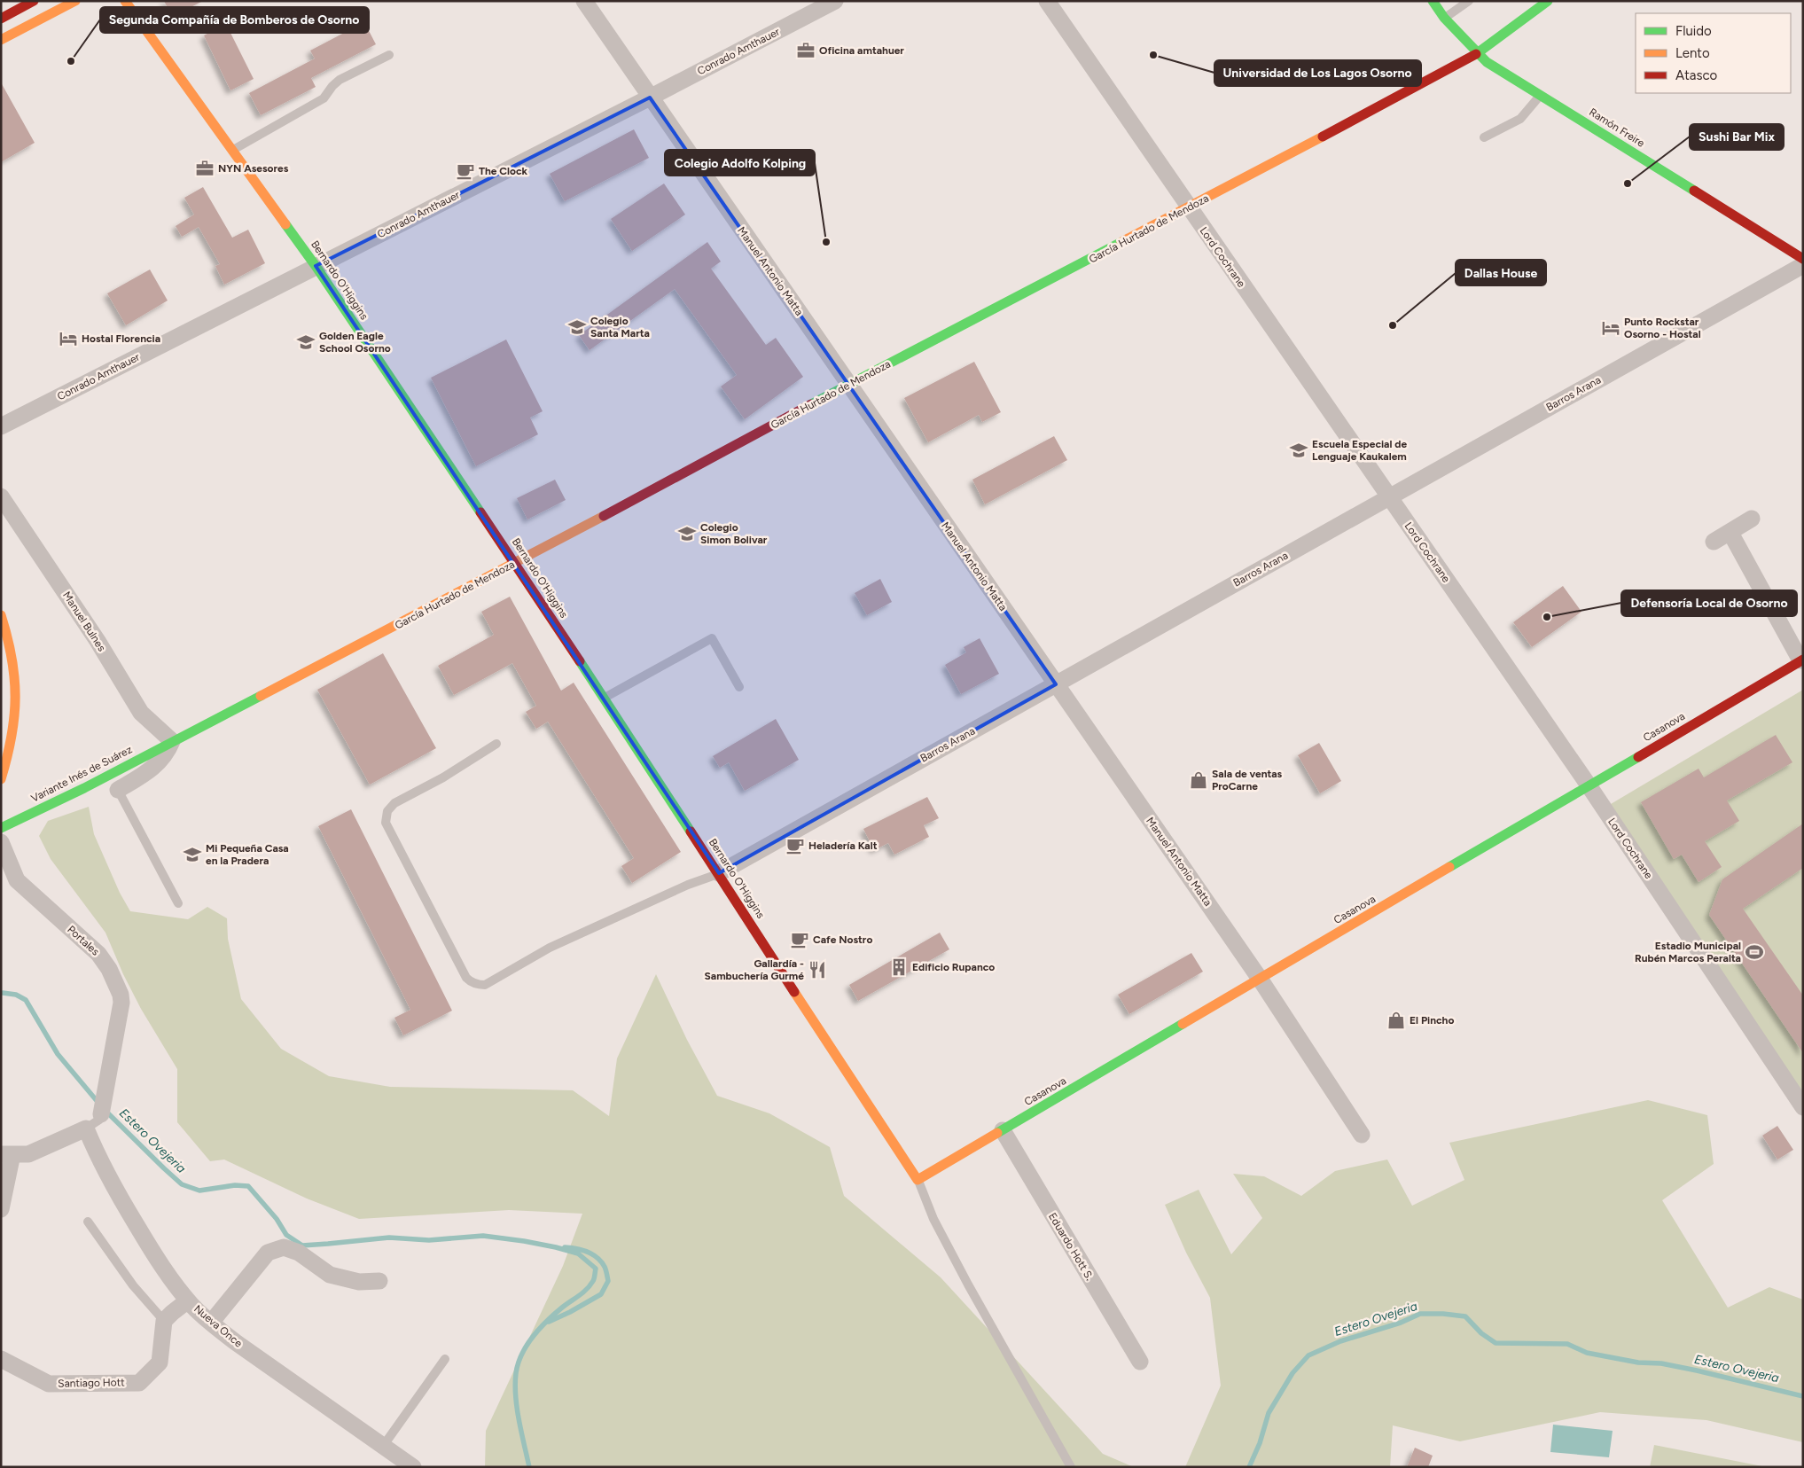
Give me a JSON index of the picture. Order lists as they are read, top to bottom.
{
  "streets": {
    "street": [
      "Conrado Amthauer",
      "Ramón Freire",
      "García Hurtado de Mendoza",
      "Lord Cochrane",
      "Manuel Antonio Matta",
      "Bernardo O'Higgins",
      "Barros Arana",
      "Manuel Bulnes",
      "Casanova",
      "Variante Inés de Suárez",
      "Portales",
      "Eduardo Hott S.",
      "Nueva Once",
      "Santiago Hott"
    ]
  },
  "crossings": [
    ["Conrado Amthauer", "Manuel Antonio Matta"],
    ["Conrado Amthauer", "Bernardo O'Higgins"],
    ["Ramón Freire", "García Hurtado de Mendoza"],
    ["García Hurtado de Mendoza", "Lord Cochrane"],
    ["García Hurtado de Mendoza", "Manuel Antonio Matta"],
    ["García Hurtado de Mendoza", "Bernardo O'Higgins"],
    ["García Hurtado de Mendoza", "Manuel Bulnes"],
    ["García Hurtado de Mendoza", "Variante Inés de Suárez"],
    ["Lord Cochrane", "Barros Arana"],
    ["Lord Cochrane", "Casanova"],
    ["Manuel Antonio Matta", "Barros Arana"],
    ["Manuel Antonio Matta", "Casanova"],
    ["Bernardo O'Higgins", "Barros Arana"],
    ["Bernardo O'Higgins", "Casanova"],
    ["Manuel Bulnes", "Variante Inés de Suárez"],
    ["Casanova", "Eduardo Hott S."],
    ["Portales", "Nueva Once"]
  ],
  "water": ["Estero Ovejeria"],
  "places": {
    "office": ["Oficina amtahuer", "NYN Asesores"],
    "other": [
      "Universidad de Los Lagos Osorno",
      "Segunda Compañía de Bomberos de Osorno",
      "Sushi Bar Mix",
      "Colegio Adolfo Kolping",
      "Dallas House",
      "Defensoría Local de Osorno"
    ],
    "cafe": ["The Clock", "Heladería Kalt", "Cafe Nostro"],
    "school or university": [
      "Colegio Santa Marta",
      "Golden Eagle School Osorno",
      "Escuela Especial de Lenguaje Kaukalem",
      "Colegio Simon Bolivar",
      "Mi Pequeña Casa en la Pradera"
    ],
    "hotel": ["Punto Rockstar Osorno - Hostal", "Hostal Florencia"],
    "shop": ["Sala de ventas ProCarne", "El Pincho"],
    "sports": ["Estadio Municipal Rubén Marcos Peralta"],
    "building": ["Edificio Rupanco"],
    "restaurant": ["Gallardía - Sambuchería Gurmé"]
  },
  "legend": ["Fluido", "Lento", "Atasco"]
}
